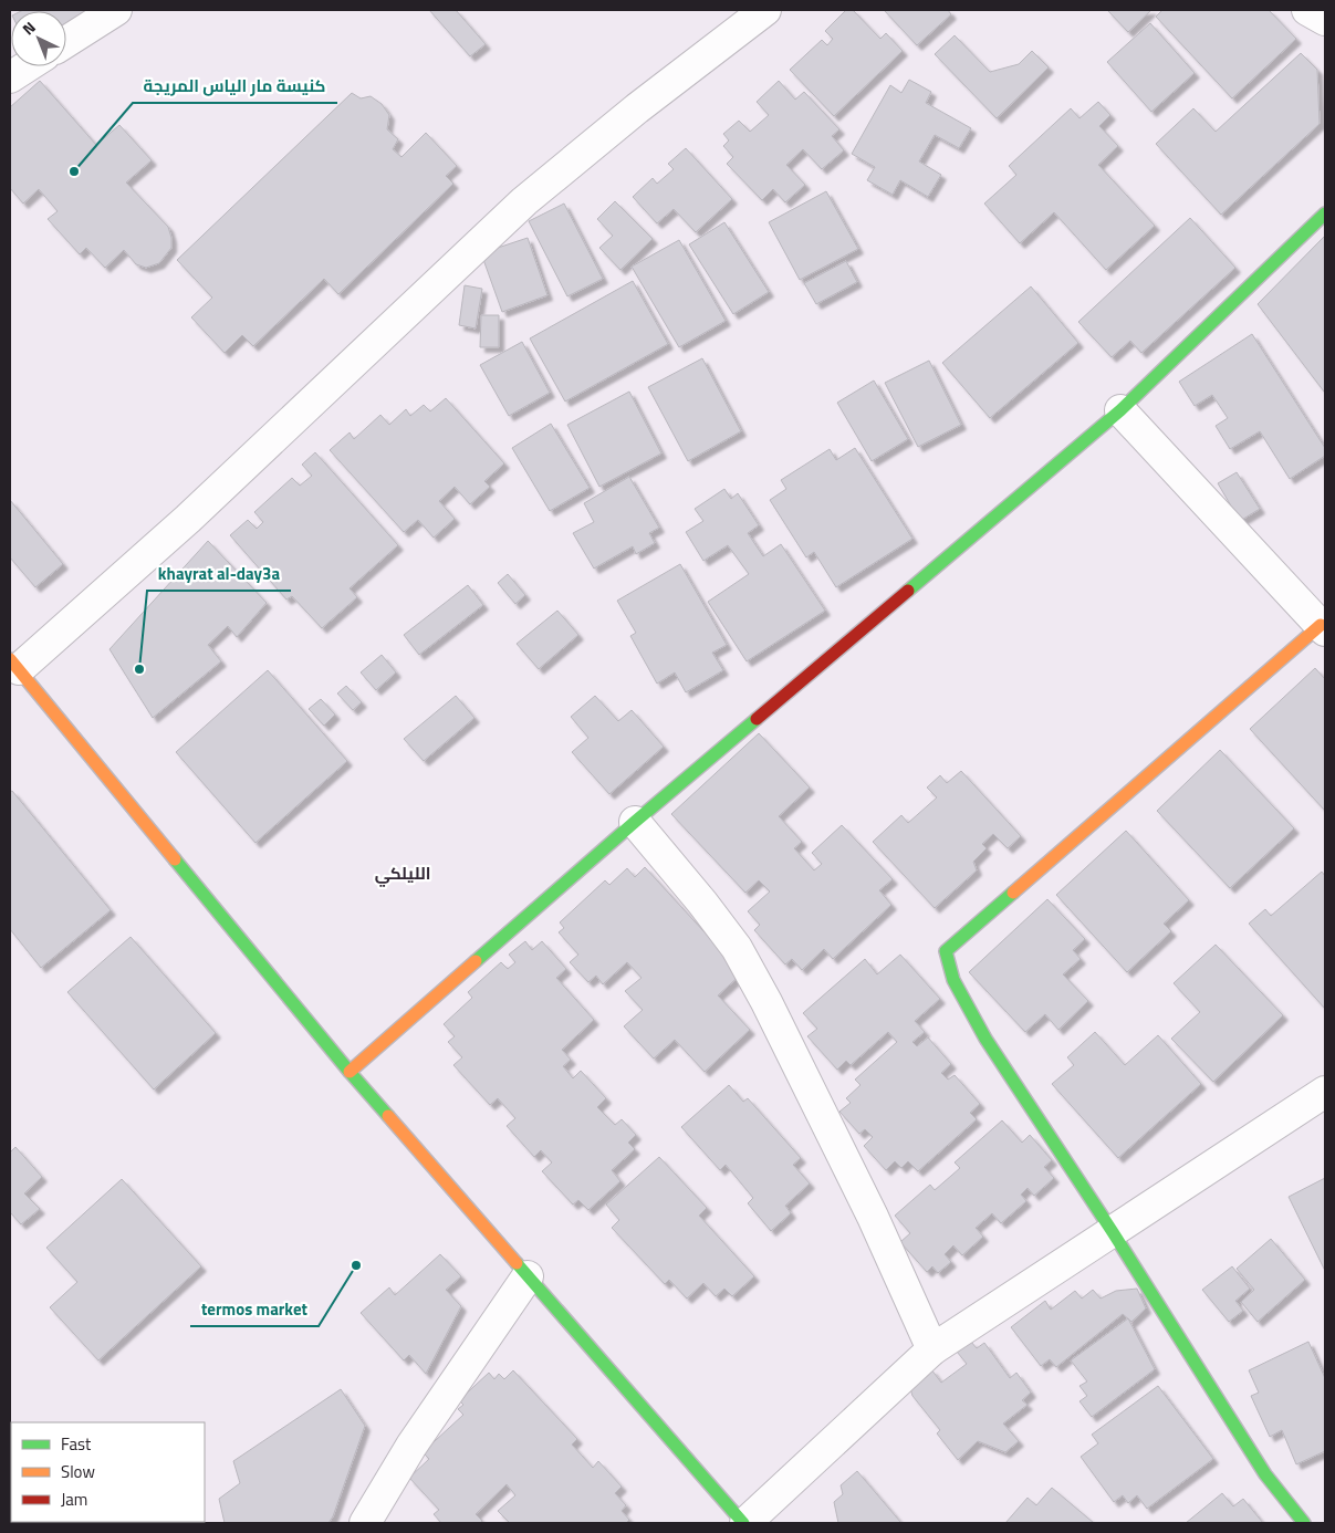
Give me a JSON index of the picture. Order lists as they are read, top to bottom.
{
  "districts": ["الليلكي"],
  "places": ["كنيسة مار الياس المريجة", "khayrat al-day3a", "termos market"],
  "legend": ["Fast", "Slow", "Jam"],
  "north": "top left"
}
